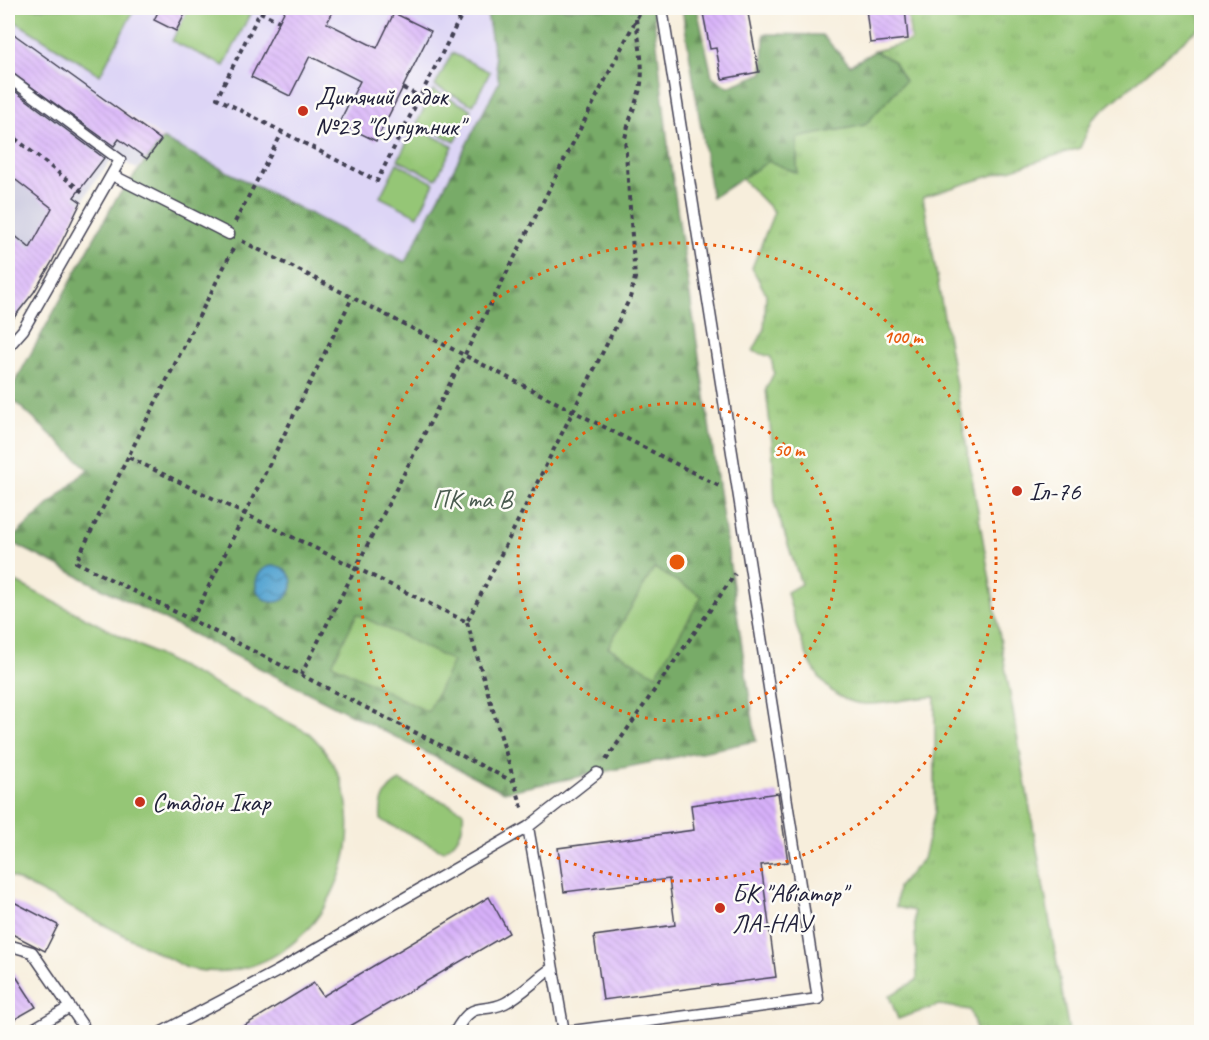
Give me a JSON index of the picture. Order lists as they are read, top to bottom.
{
  "parks": ["ПК та В"],
  "places": [
    "Дитячий садок №23 \"Супутник\"",
    "Іл-76",
    "Стадіон Ікар",
    "БК \"Авіатор\" ЛА-НАУ"
  ],
  "rings": ["100 m", "50 m"]
}
